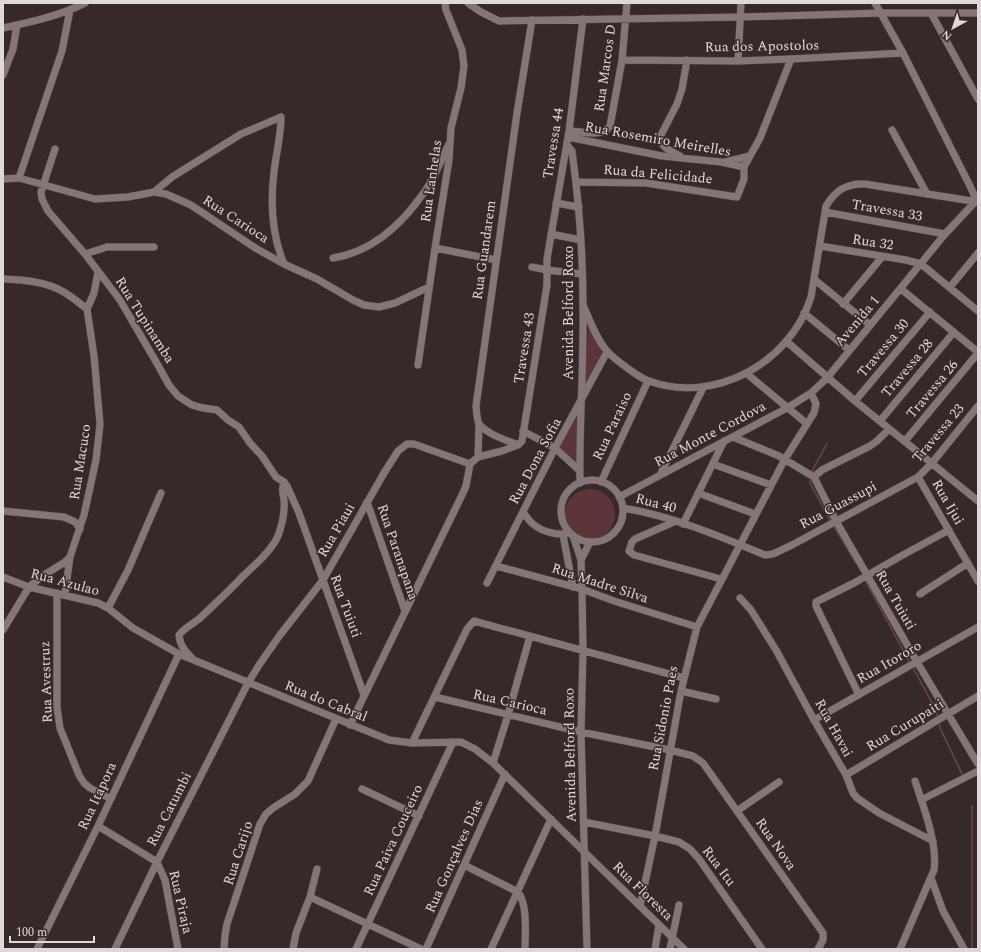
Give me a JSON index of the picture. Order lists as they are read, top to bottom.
{
  "streets": {
    "street": [
      "Rua dos Apostolos",
      "Rua Marcos D",
      "Rua Rosemiro Meirelles",
      "Travessa 44",
      "Rua da Felicidade",
      "Rua Lanhelas",
      "Travessa 33",
      "Rua Carioca",
      "Rua 32",
      "Rua Guandarem",
      "Avenida Belford Roxo",
      "Rua Tupinamba",
      "Avenida 1",
      "Travessa 43",
      "Travessa 30",
      "Travessa 28",
      "Travessa 26",
      "Rua Paraiso",
      "Travessa 23",
      "Rua Monte Cordova",
      "Rua Dona Sofia",
      "Rua Macuco",
      "Rua Ijui",
      "Rua 40",
      "Rua Guassupi",
      "Rua Piaui",
      "Rua Paranapana",
      "Rua Azulao",
      "Rua Madre Silva",
      "Rua Tuiuti",
      "Rua Itororo",
      "Rua Avestruz",
      "Rua do Cabral",
      "Rua Sidonio Paes",
      "Rua Curupaiti",
      "Rua Havai",
      "Rua Itapora",
      "Rua Catumbi",
      "Rua Paiva Couceiro",
      "Rua Nova",
      "Rua Carijo",
      "Rua Gonçalves Dias",
      "Rua Itu",
      "Rua Floresta",
      "Rua Piraja"
    ]
  },
  "crossings": [
    ["Rua dos Apostolos", "Rua Marcos D"],
    ["Rua Marcos D", "Rua Rosemiro Meirelles"],
    ["Rua Marcos D", "Travessa 44"],
    ["Rua Rosemiro Meirelles", "Travessa 44"],
    ["Rua Rosemiro Meirelles", "Rua da Felicidade"],
    ["Travessa 44", "Avenida Belford Roxo"],
    ["Travessa 44", "Travessa 43"],
    ["Rua da Felicidade", "Avenida Belford Roxo"],
    ["Rua Lanhelas", "Rua Carioca"],
    ["Travessa 33", "Avenida 1"],
    ["Rua Carioca", "Avenida Belford Roxo"],
    ["Rua Carioca", "Rua Tupinamba"],
    ["Rua Carioca", "Rua Sidonio Paes"],
    ["Rua Carioca", "Rua Nova"],
    ["Rua 32", "Avenida 1"],
    ["Avenida Belford Roxo", "Rua Paraiso"],
    ["Avenida Belford Roxo", "Rua Monte Cordova"],
    ["Avenida Belford Roxo", "Rua Dona Sofia"],
    ["Avenida Belford Roxo", "Rua 40"],
    ["Avenida Belford Roxo", "Rua Madre Silva"],
    ["Avenida Belford Roxo", "Rua Itu"],
    ["Avenida Belford Roxo", "Rua Floresta"],
    ["Rua Tupinamba", "Rua Tuiuti"],
    ["Avenida 1", "Rua Monte Cordova"],
    ["Avenida 1", "Rua Sidonio Paes"],
    ["Rua Paraiso", "Rua Monte Cordova"],
    ["Rua Paraiso", "Rua 40"],
    ["Travessa 23", "Rua Ijui"],
    ["Travessa 23", "Rua Guassupi"],
    ["Rua Monte Cordova", "Rua 40"],
    ["Rua Monte Cordova", "Rua Sidonio Paes"],
    ["Rua Dona Sofia", "Rua Madre Silva"],
    ["Rua Macuco", "Rua Azulao"],
    ["Rua Ijui", "Rua Guassupi"],
    ["Rua Guassupi", "Rua Tuiuti"],
    ["Rua Guassupi", "Rua Sidonio Paes"],
    ["Rua Piaui", "Rua Paranapana"],
    ["Rua Piaui", "Rua Tuiuti"],
    ["Rua Piaui", "Rua do Cabral"],
    ["Rua Piaui", "Rua Catumbi"],
    ["Rua Azulao", "Rua Avestruz"],
    ["Rua Azulao", "Rua do Cabral"],
    ["Rua Azulao", "Rua Itapora"],
    ["Rua Madre Silva", "Rua Sidonio Paes"],
    ["Rua Tuiuti", "Rua Itororo"],
    ["Rua Tuiuti", "Rua Curupaiti"],
    ["Rua Itororo", "Rua Havai"],
    ["Rua Avestruz", "Rua Itapora"],
    ["Rua do Cabral", "Rua Itapora"],
    ["Rua do Cabral", "Rua Catumbi"],
    ["Rua do Cabral", "Rua Paiva Couceiro"],
    ["Rua do Cabral", "Rua Carijo"],
    ["Rua do Cabral", "Rua Floresta"],
    ["Rua Sidonio Paes", "Rua Itu"],
    ["Rua Sidonio Paes", "Rua Floresta"],
    ["Rua Curupaiti", "Rua Havai"],
    ["Rua Catumbi", "Rua Piraja"],
    ["Rua Gonçalves Dias", "Rua Floresta"]
  ],
  "scale_bar": "100 m",
  "north": "bottom left"
}
